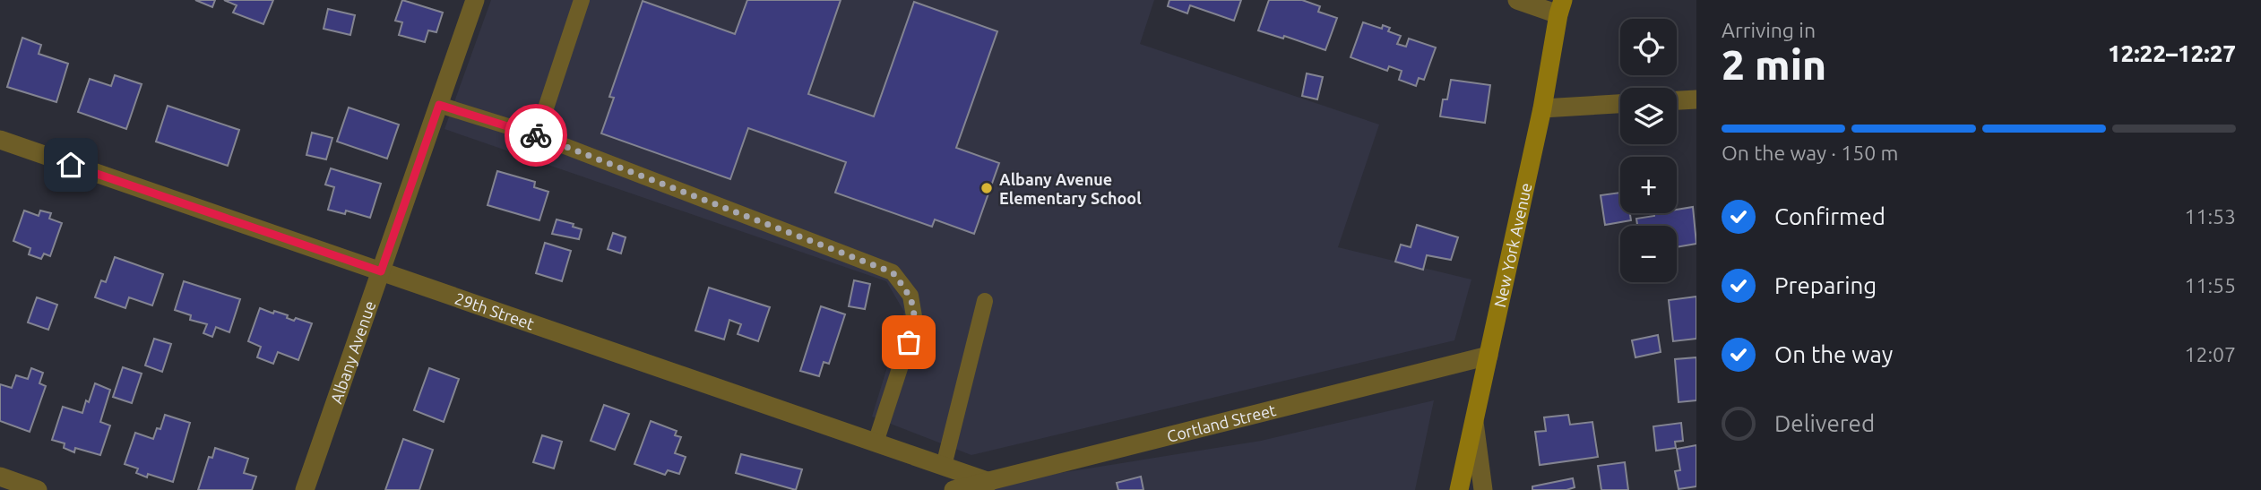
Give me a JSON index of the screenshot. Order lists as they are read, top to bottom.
{
  "streets": {
    "street": [
      "New York Avenue",
      "29th Street",
      "Albany Avenue",
      "Cortland Street"
    ]
  },
  "crossings": [
    ["New York Avenue", "Cortland Street"],
    ["29th Street", "Albany Avenue"],
    ["29th Street", "Cortland Street"]
  ],
  "places": ["Albany Avenue Elementary School"],
  "page": {
    "heading": ["2 min", "Arriving in", "12:22–12:27"],
    "map_buttons": ["+", "−"],
    "bar": "On the way · 150 m",
    "list": [
      ["Confirmed", "11:53"],
      ["Preparing", "11:55"],
      ["On the way", "12:07"],
      "Delivered"
    ]
  }
}
